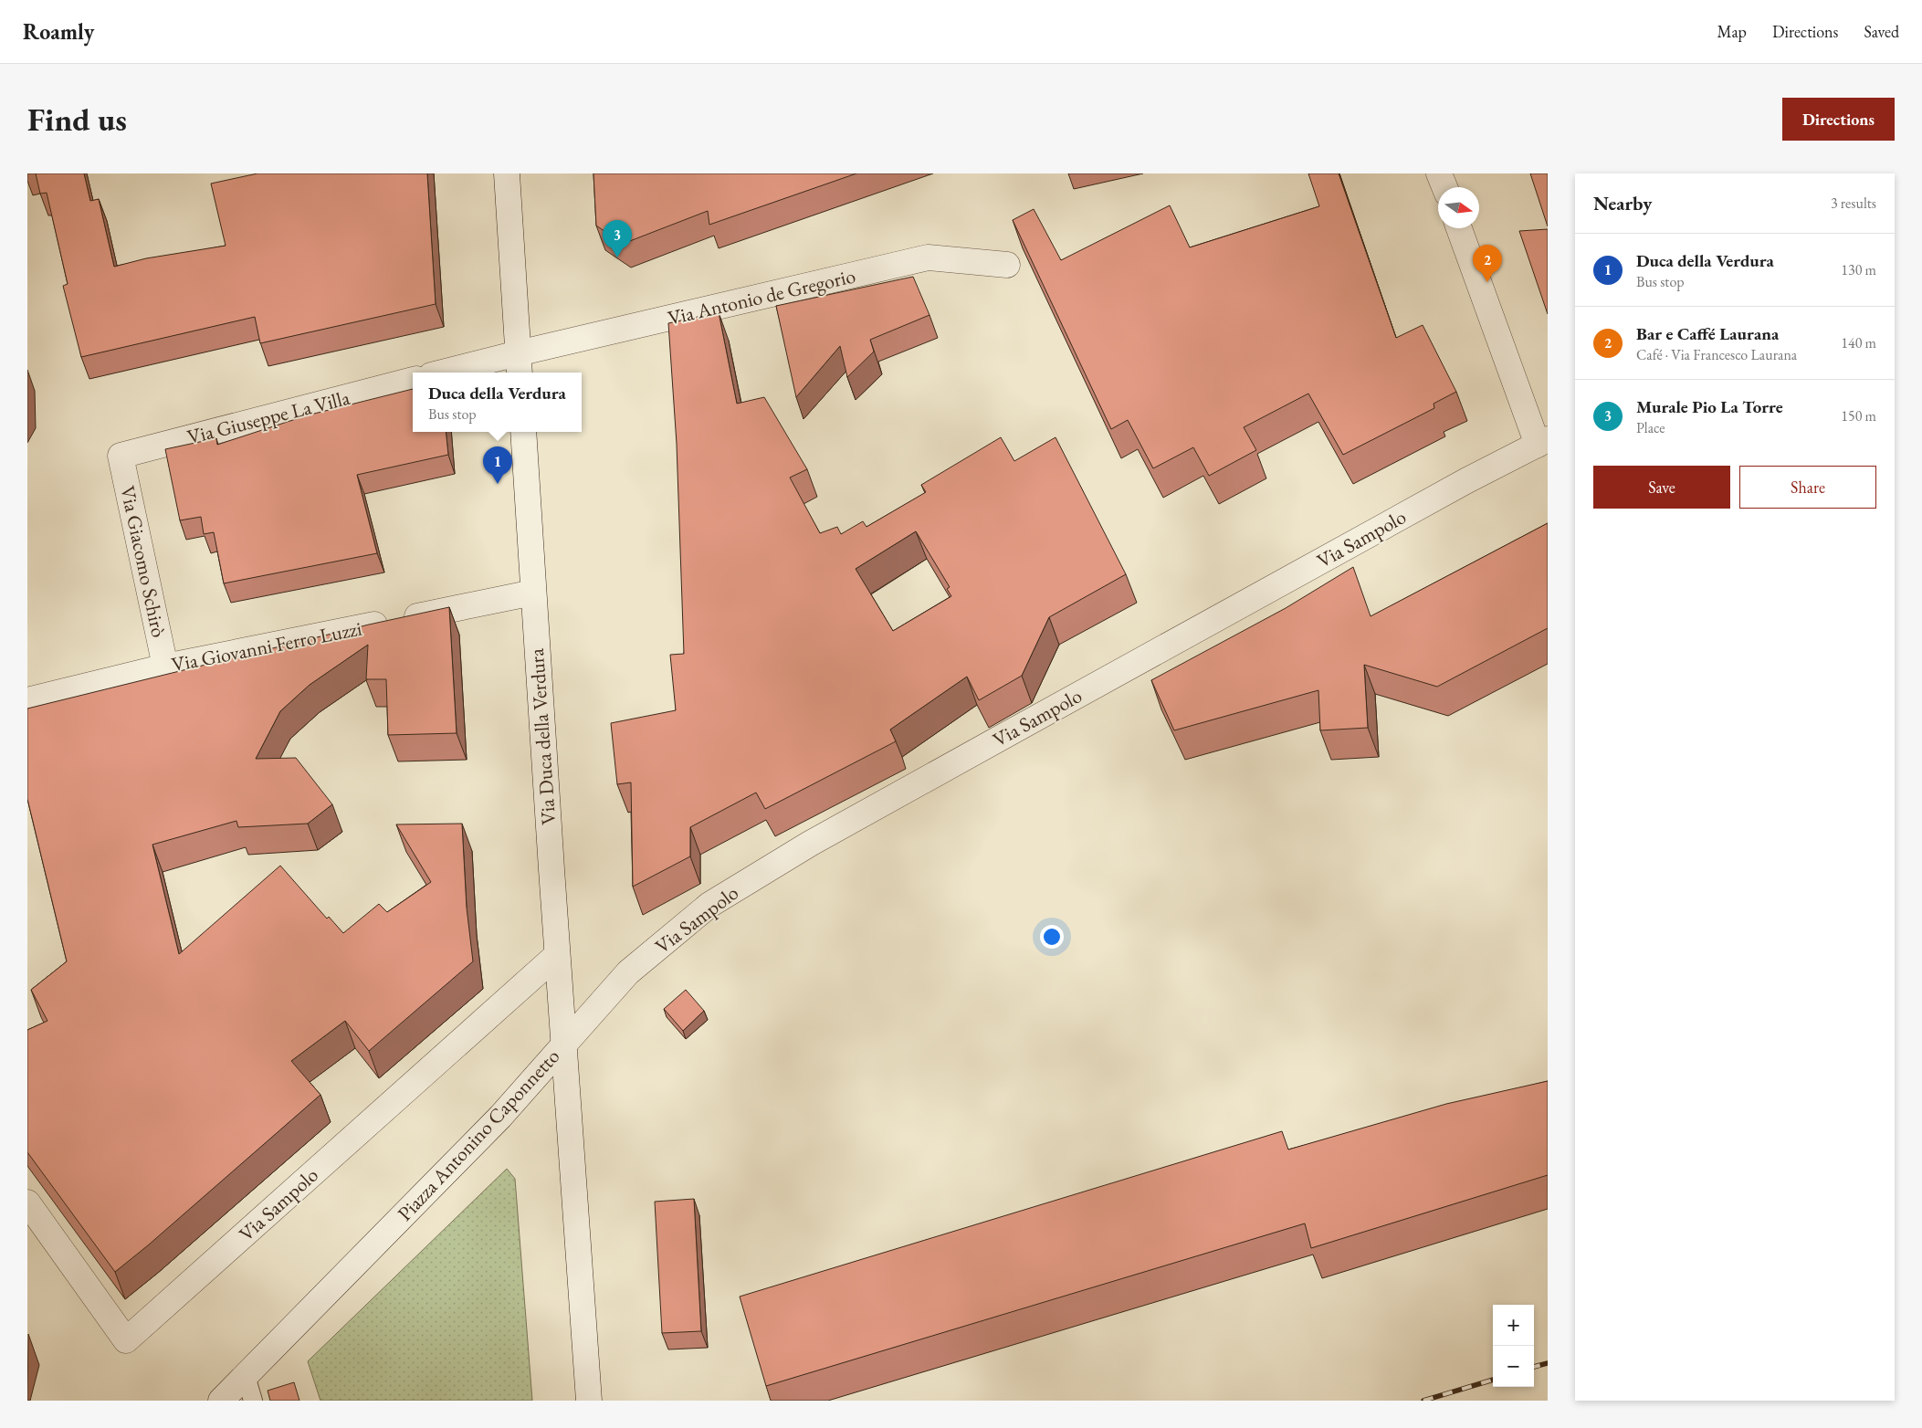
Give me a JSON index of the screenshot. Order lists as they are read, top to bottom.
{
  "streets": {
    "street": [
      "Via Antonio de Gregorio",
      "Via Giuseppe La Villa",
      "Via Sampolo",
      "Via Giacomo Schirò",
      "Via Giovanni Ferro Luzzi",
      "Via Duca della Verdura",
      "Piazza Antonino Caponnetto"
    ]
  },
  "crossings": [
    ["Via Giuseppe La Villa", "Via Giacomo Schirò"],
    ["Via Sampolo", "Via Duca della Verdura"],
    ["Via Sampolo", "Piazza Antonino Caponnetto"],
    ["Via Giacomo Schirò", "Via Giovanni Ferro Luzzi"],
    ["Via Giovanni Ferro Luzzi", "Via Duca della Verdura"],
    ["Via Duca della Verdura", "Piazza Antonino Caponnetto"]
  ],
  "north": "right",
  "page": {
    "header": "Roamly",
    "nav": ["Map", "Directions", "Saved"],
    "buttons": [
      "Directions",
      ["Save", "Share"]
    ],
    "title": "Find us",
    "heading": ["Nearby", "3 results"],
    "pins": ["3", "2", "1"],
    "list": [
      {
        "mark": "1",
        "name": "Duca della Verdura",
        "note": "Bus stop",
        "value": "130 m"
      },
      {
        "mark": "2",
        "name": "Bar e Caffé Laurana",
        "note": "Café · Via Francesco Laurana",
        "value": "140 m"
      },
      {
        "mark": "3",
        "name": "Murale Pio La Torre",
        "note": "Place",
        "value": "150 m"
      }
    ],
    "popup": ["Duca della Verdura", "Bus stop"],
    "map_buttons": ["+", "−"]
  }
}
